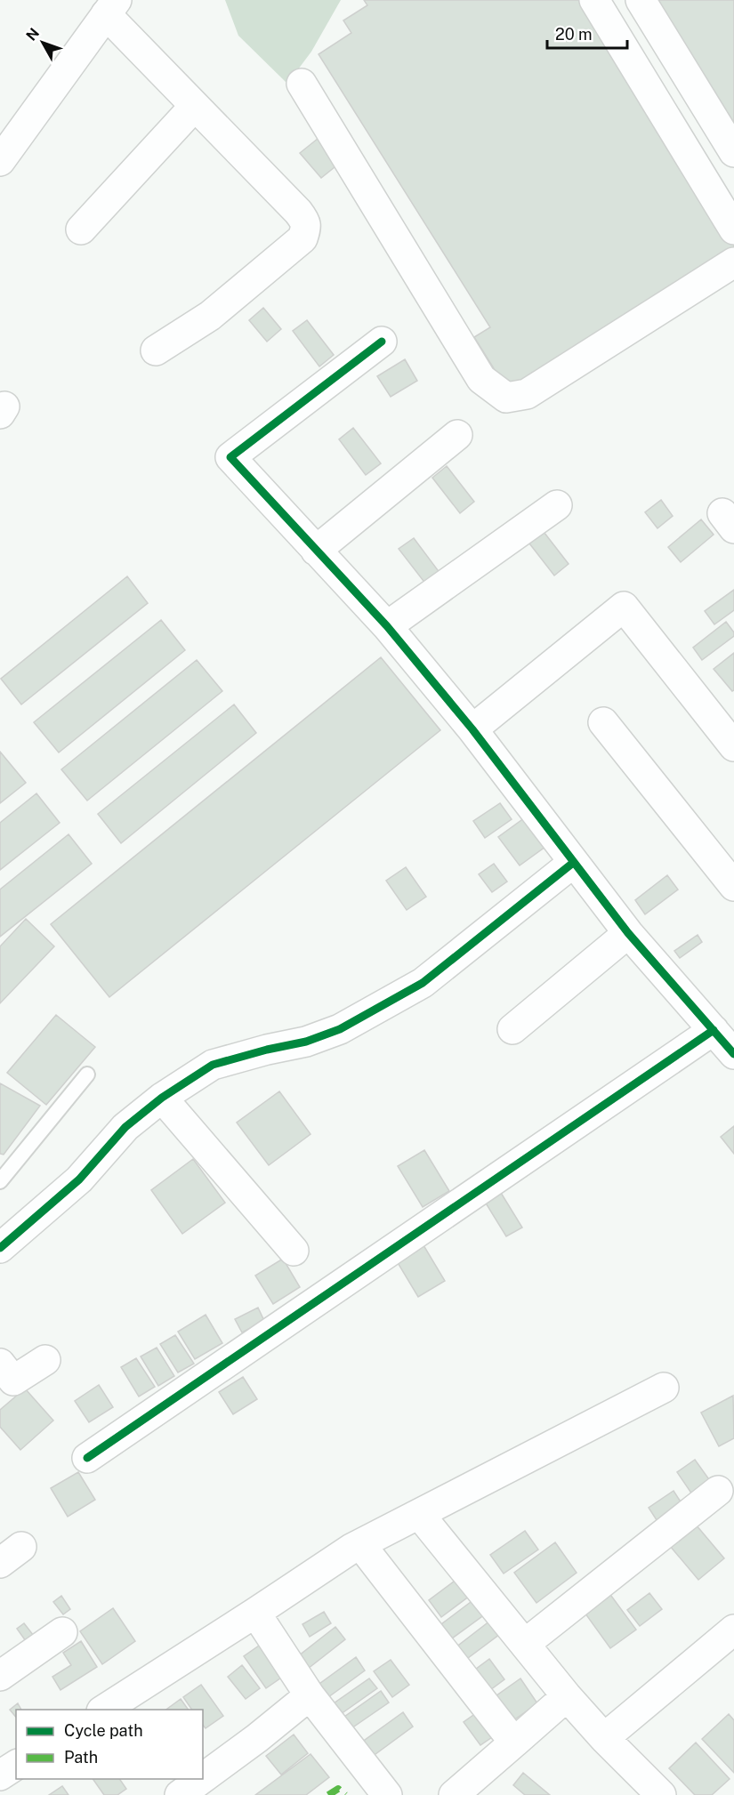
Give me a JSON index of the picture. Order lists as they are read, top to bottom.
{
  "legend": ["Cycle path", "Path"],
  "scale_bar": "20 m",
  "north": "top left"
}
